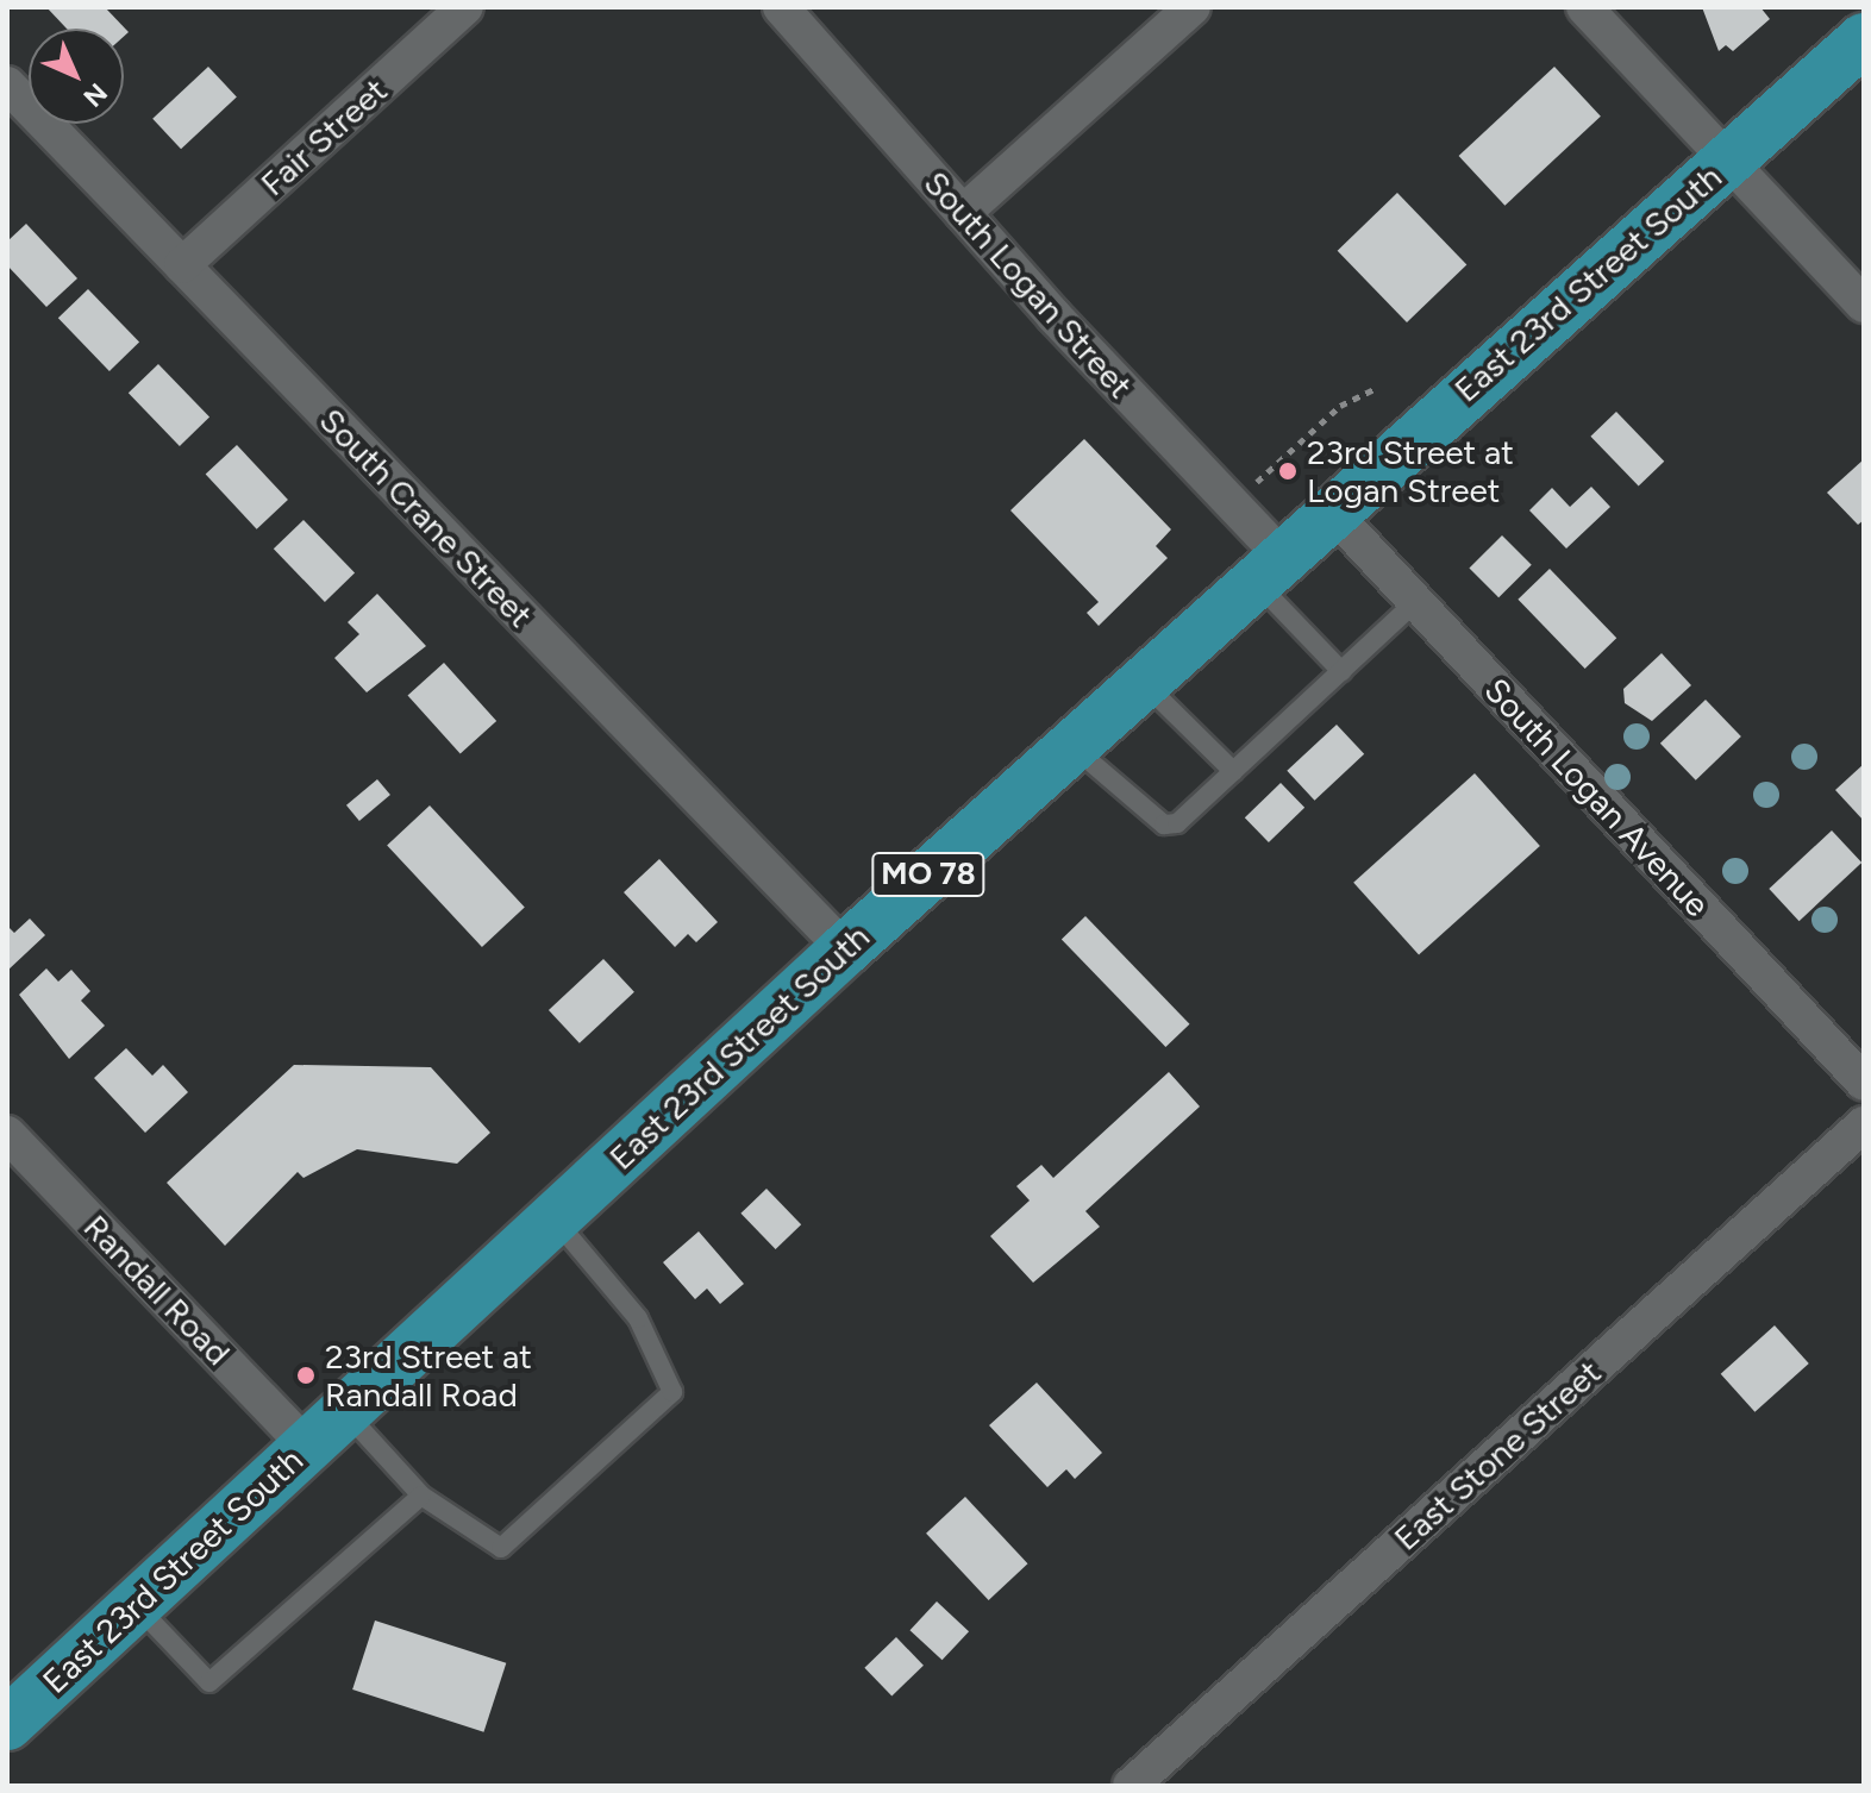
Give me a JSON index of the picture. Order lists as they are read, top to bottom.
{
  "streets": {
    "main road": ["East 23rd Street South", "MO 78"],
    "street": [
      "Fair Street",
      "South Logan Street",
      "South Crane Street",
      "South Logan Avenue",
      "Randall Road",
      "East Stone Street"
    ]
  },
  "crossings": [
    ["Fair Street", "South Crane Street"],
    ["East 23rd Street South", "South Logan Street"],
    ["East 23rd Street South", "South Crane Street"],
    ["East 23rd Street South", "South Logan Avenue"],
    ["East 23rd Street South", "Randall Road"]
  ],
  "places": ["23rd Street at Logan Street", "23rd Street at Randall Road"],
  "north": "bottom right"
}
